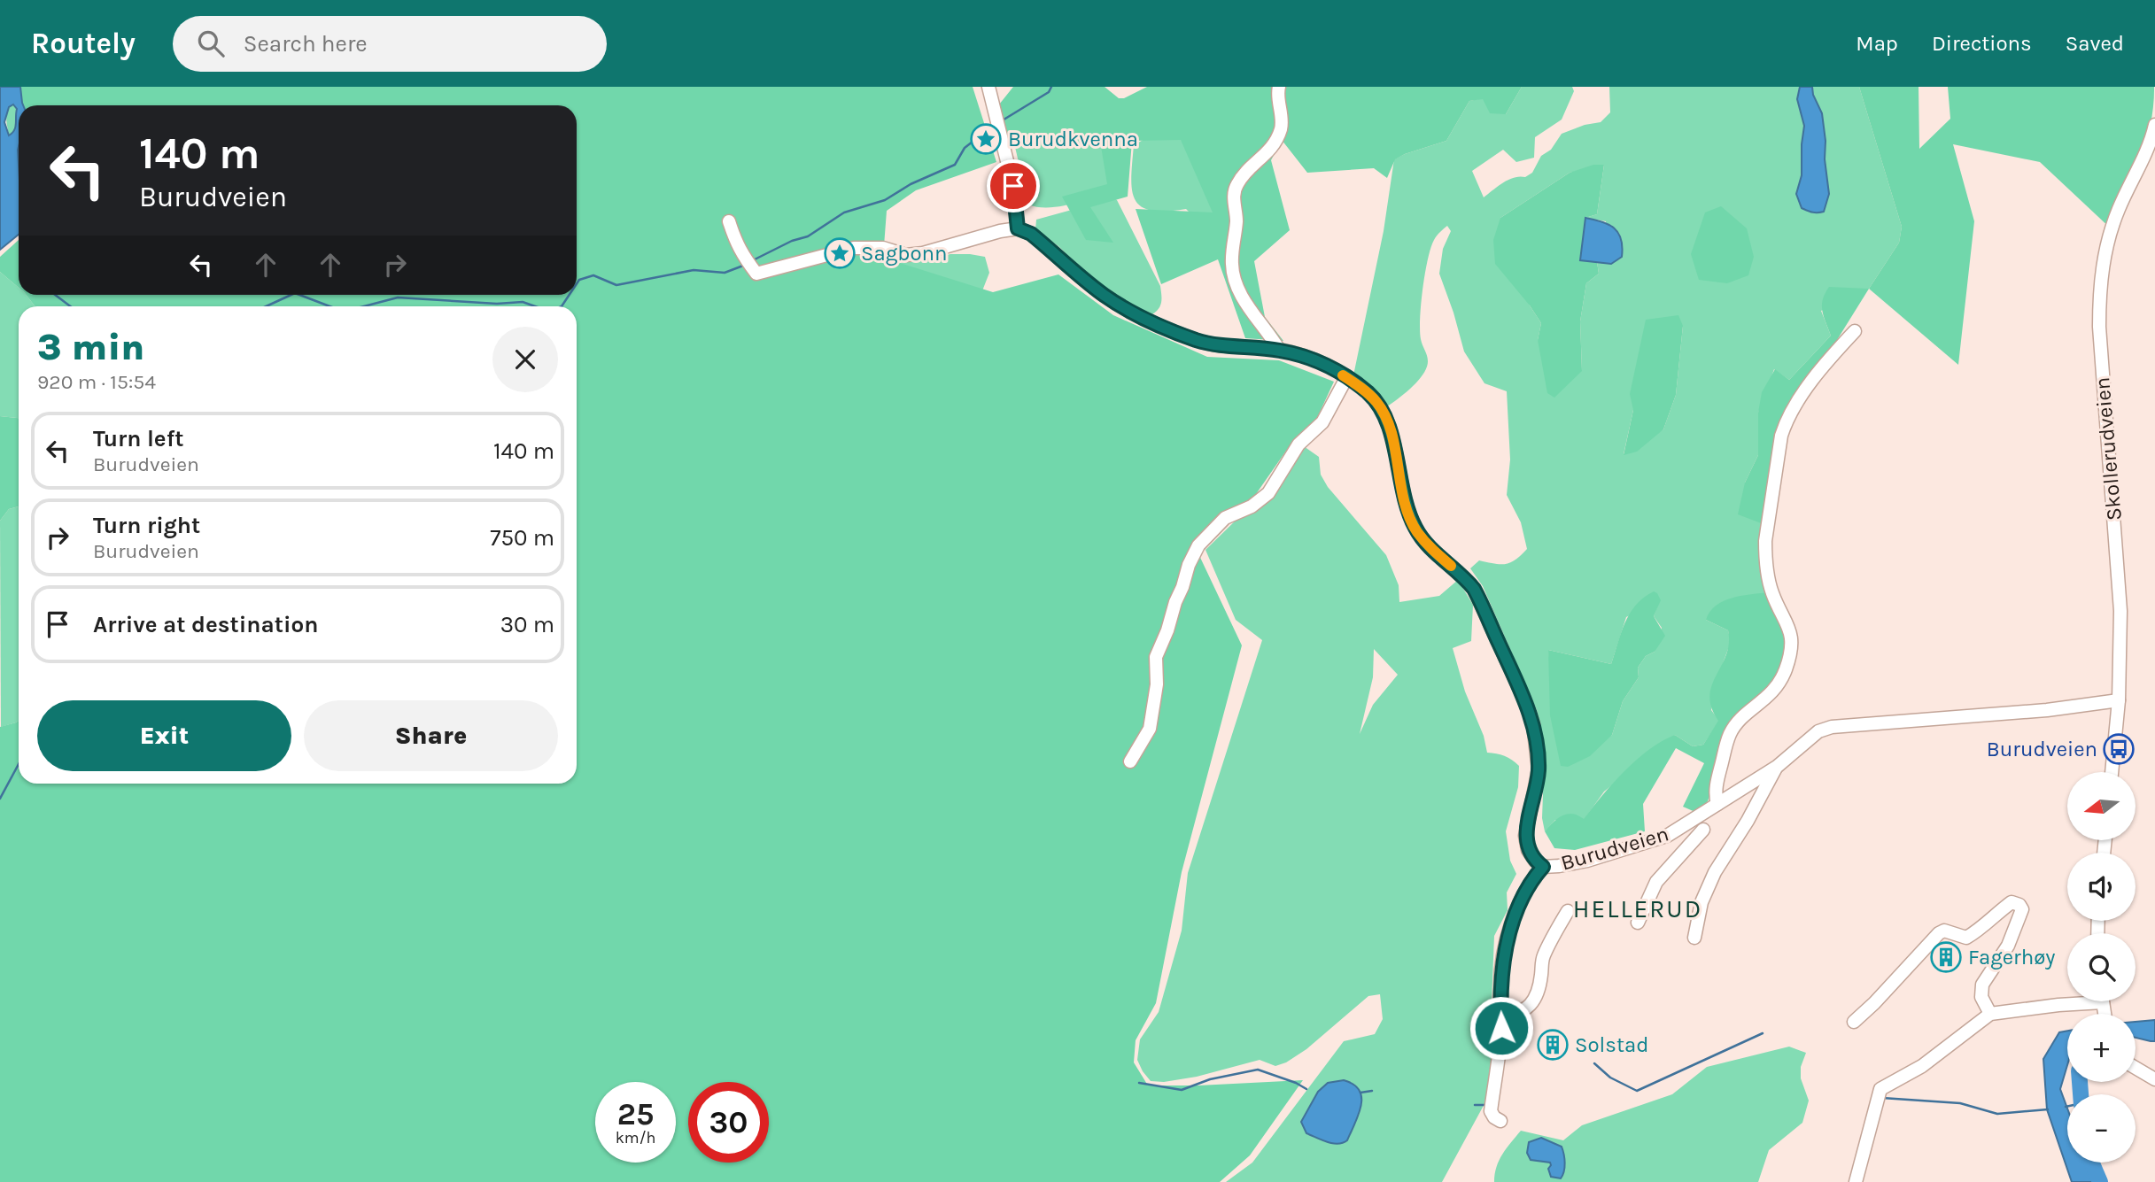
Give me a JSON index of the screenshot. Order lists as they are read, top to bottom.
{
  "streets": {
    "street": ["Skollerudveien", "Burudveien"]
  },
  "crossings": [
    ["Skollerudveien", "Burudveien"]
  ],
  "districts": ["HELLERUD"],
  "places": {
    "place": ["Burudkvenna", "Sagbonn"],
    "bus stop": ["Burudveien"],
    "building": ["Fagerhøy", "Solstad"]
  },
  "north": "left",
  "page": {
    "header": "Routely",
    "search": "Search here",
    "nav": ["Map", "Directions", "Saved"],
    "turn": ["140 m", "Burudveien"],
    "heading": ["3 min", "920 m · 15:54"],
    "list": [
      {
        "name": "Turn left",
        "note": "Burudveien",
        "value": "140 m"
      },
      {
        "name": "Turn right",
        "note": "Burudveien",
        "value": "750 m"
      },
      {
        "name": "Arrive at destination",
        "value": "30 m"
      }
    ],
    "buttons": ["Exit", "Share"],
    "map_buttons": ["+", "−"],
    "speed": "25 km/h",
    "limit": "30"
  }
}
